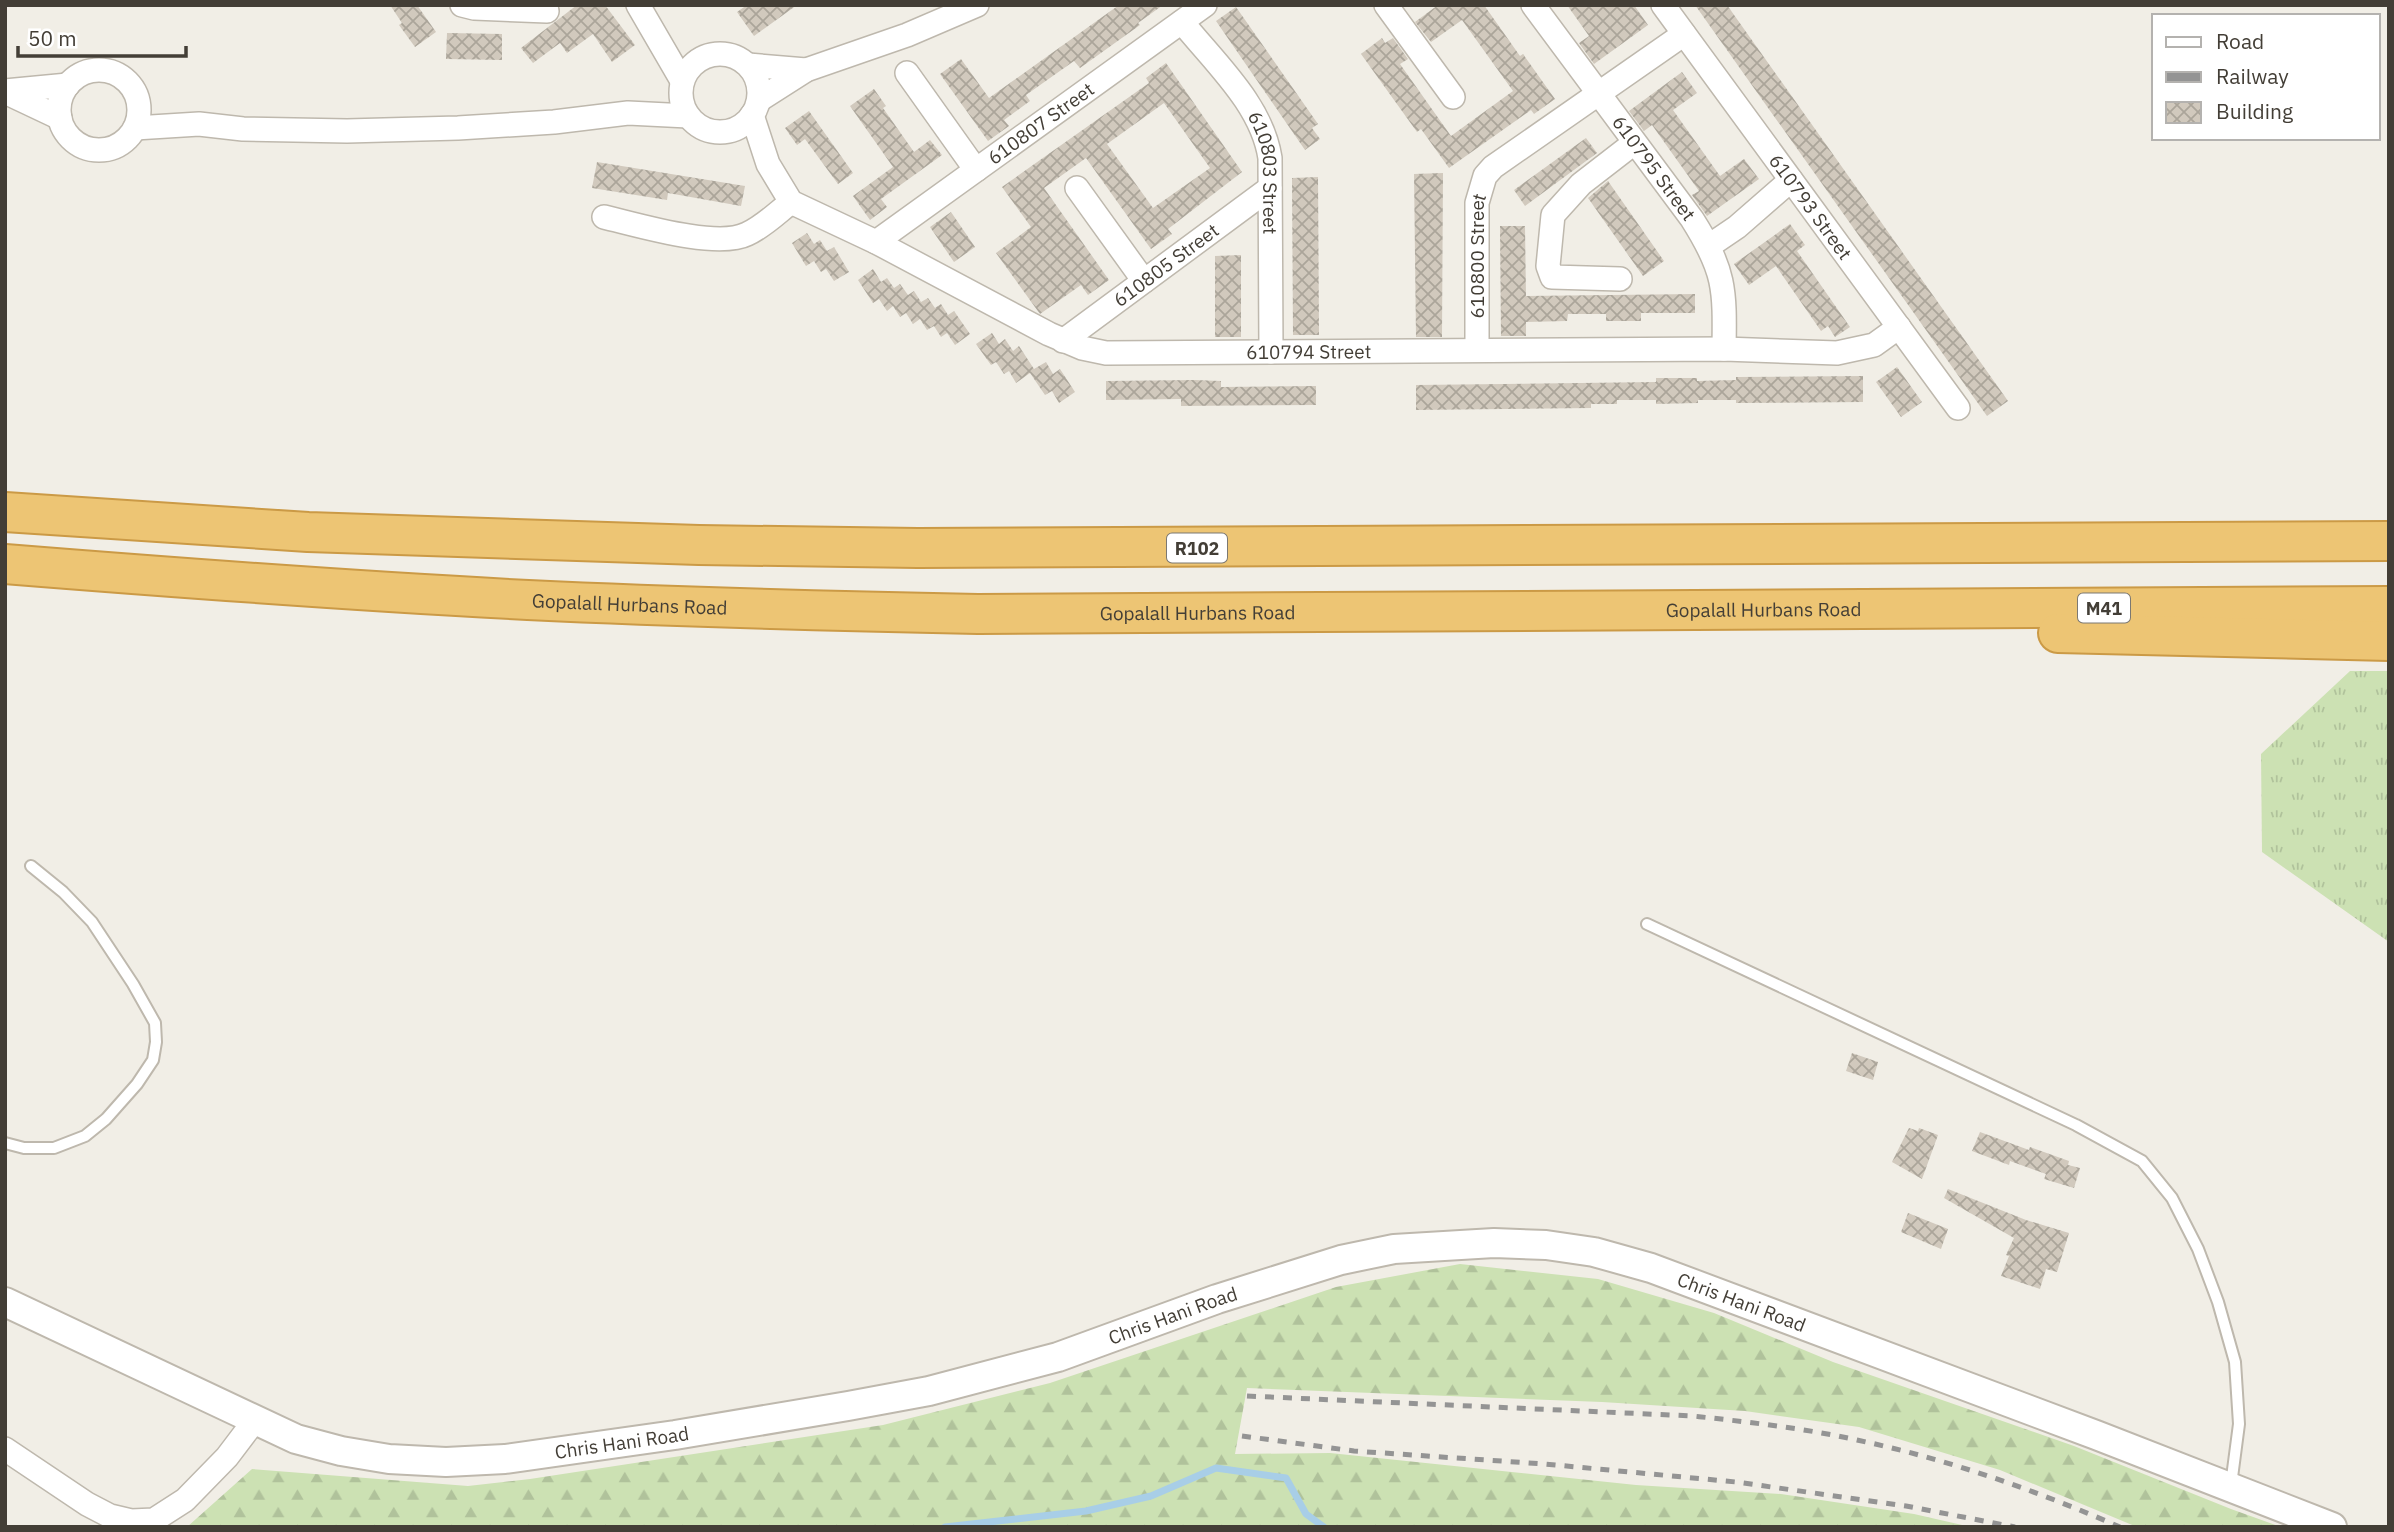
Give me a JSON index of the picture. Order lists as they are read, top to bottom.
{
  "streets": {
    "highway": ["R102", "Gopalall Hurbans Road", "M41"],
    "street": [
      "610807 Street",
      "610795 Street",
      "610803 Street",
      "610793 Street",
      "610800 Street",
      "610805 Street",
      "610794 Street",
      "Chris Hani Road"
    ]
  },
  "crossings": [
    ["610807 Street", "610803 Street"],
    ["610807 Street", "610794 Street"],
    ["610795 Street", "610800 Street"],
    ["610795 Street", "610794 Street"],
    ["610803 Street", "610805 Street"],
    ["610803 Street", "610794 Street"],
    ["610793 Street", "610800 Street"],
    ["610793 Street", "610794 Street"],
    ["610800 Street", "610794 Street"],
    ["610805 Street", "610794 Street"]
  ],
  "legend": ["Road", "Railway", "Building"],
  "scale_bar": "50 m"
}
